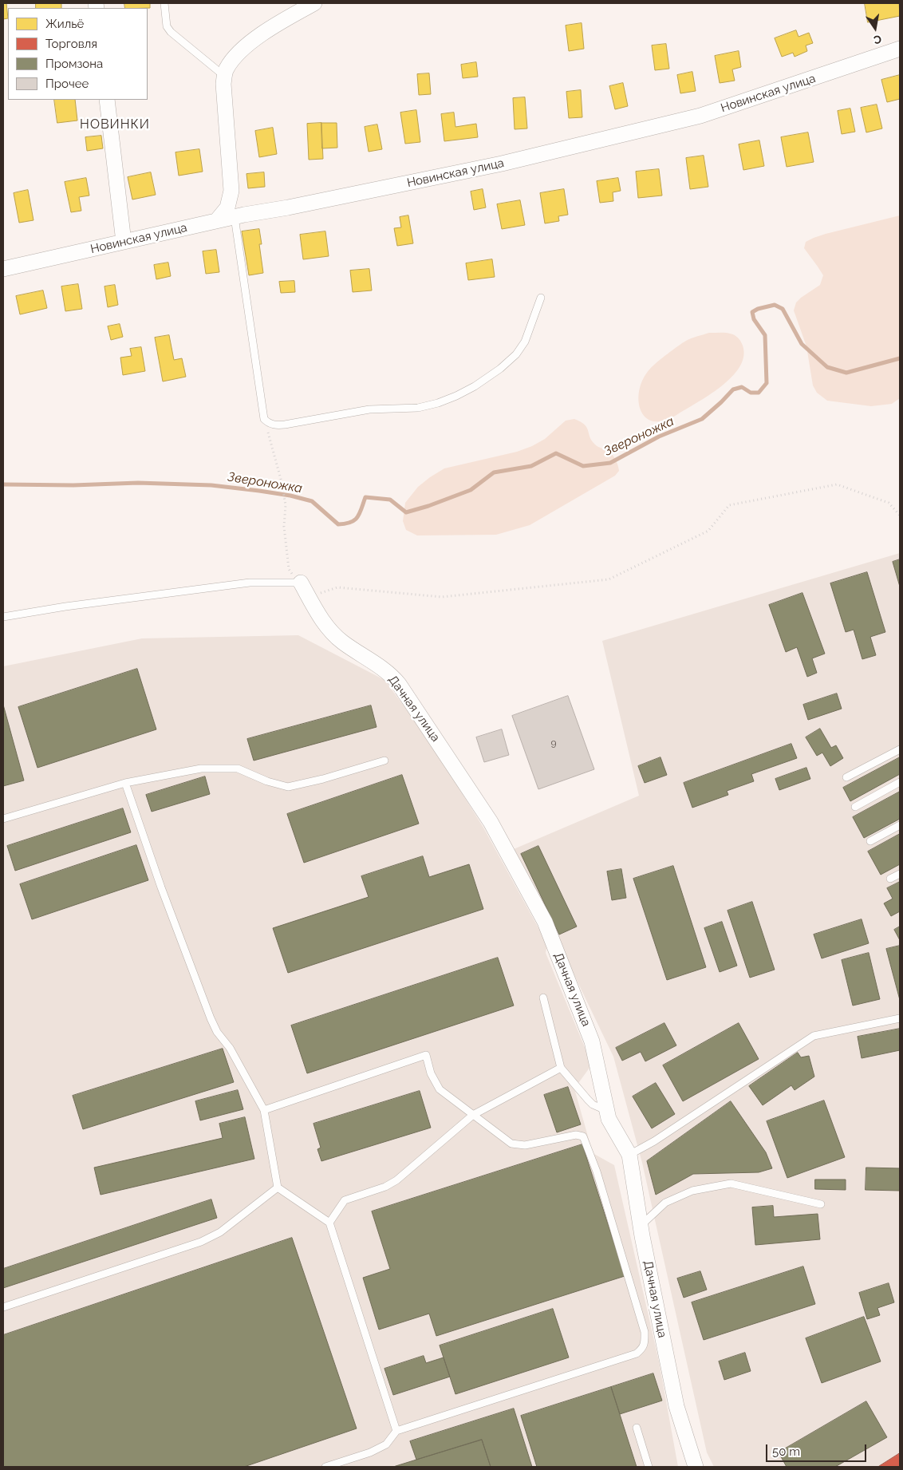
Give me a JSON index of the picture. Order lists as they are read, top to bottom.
{
  "streets": {
    "street": ["Новинская улица", "Дачная улица"]
  },
  "districts": ["НОВИНКИ"],
  "water": ["Звероножка"],
  "house_numbers": ["9"],
  "legend": [
    "Жильё",
    "Торговля",
    "Промзона",
    "Прочее"
  ],
  "scale_bar": "50 m",
  "north": "bottom"
}
